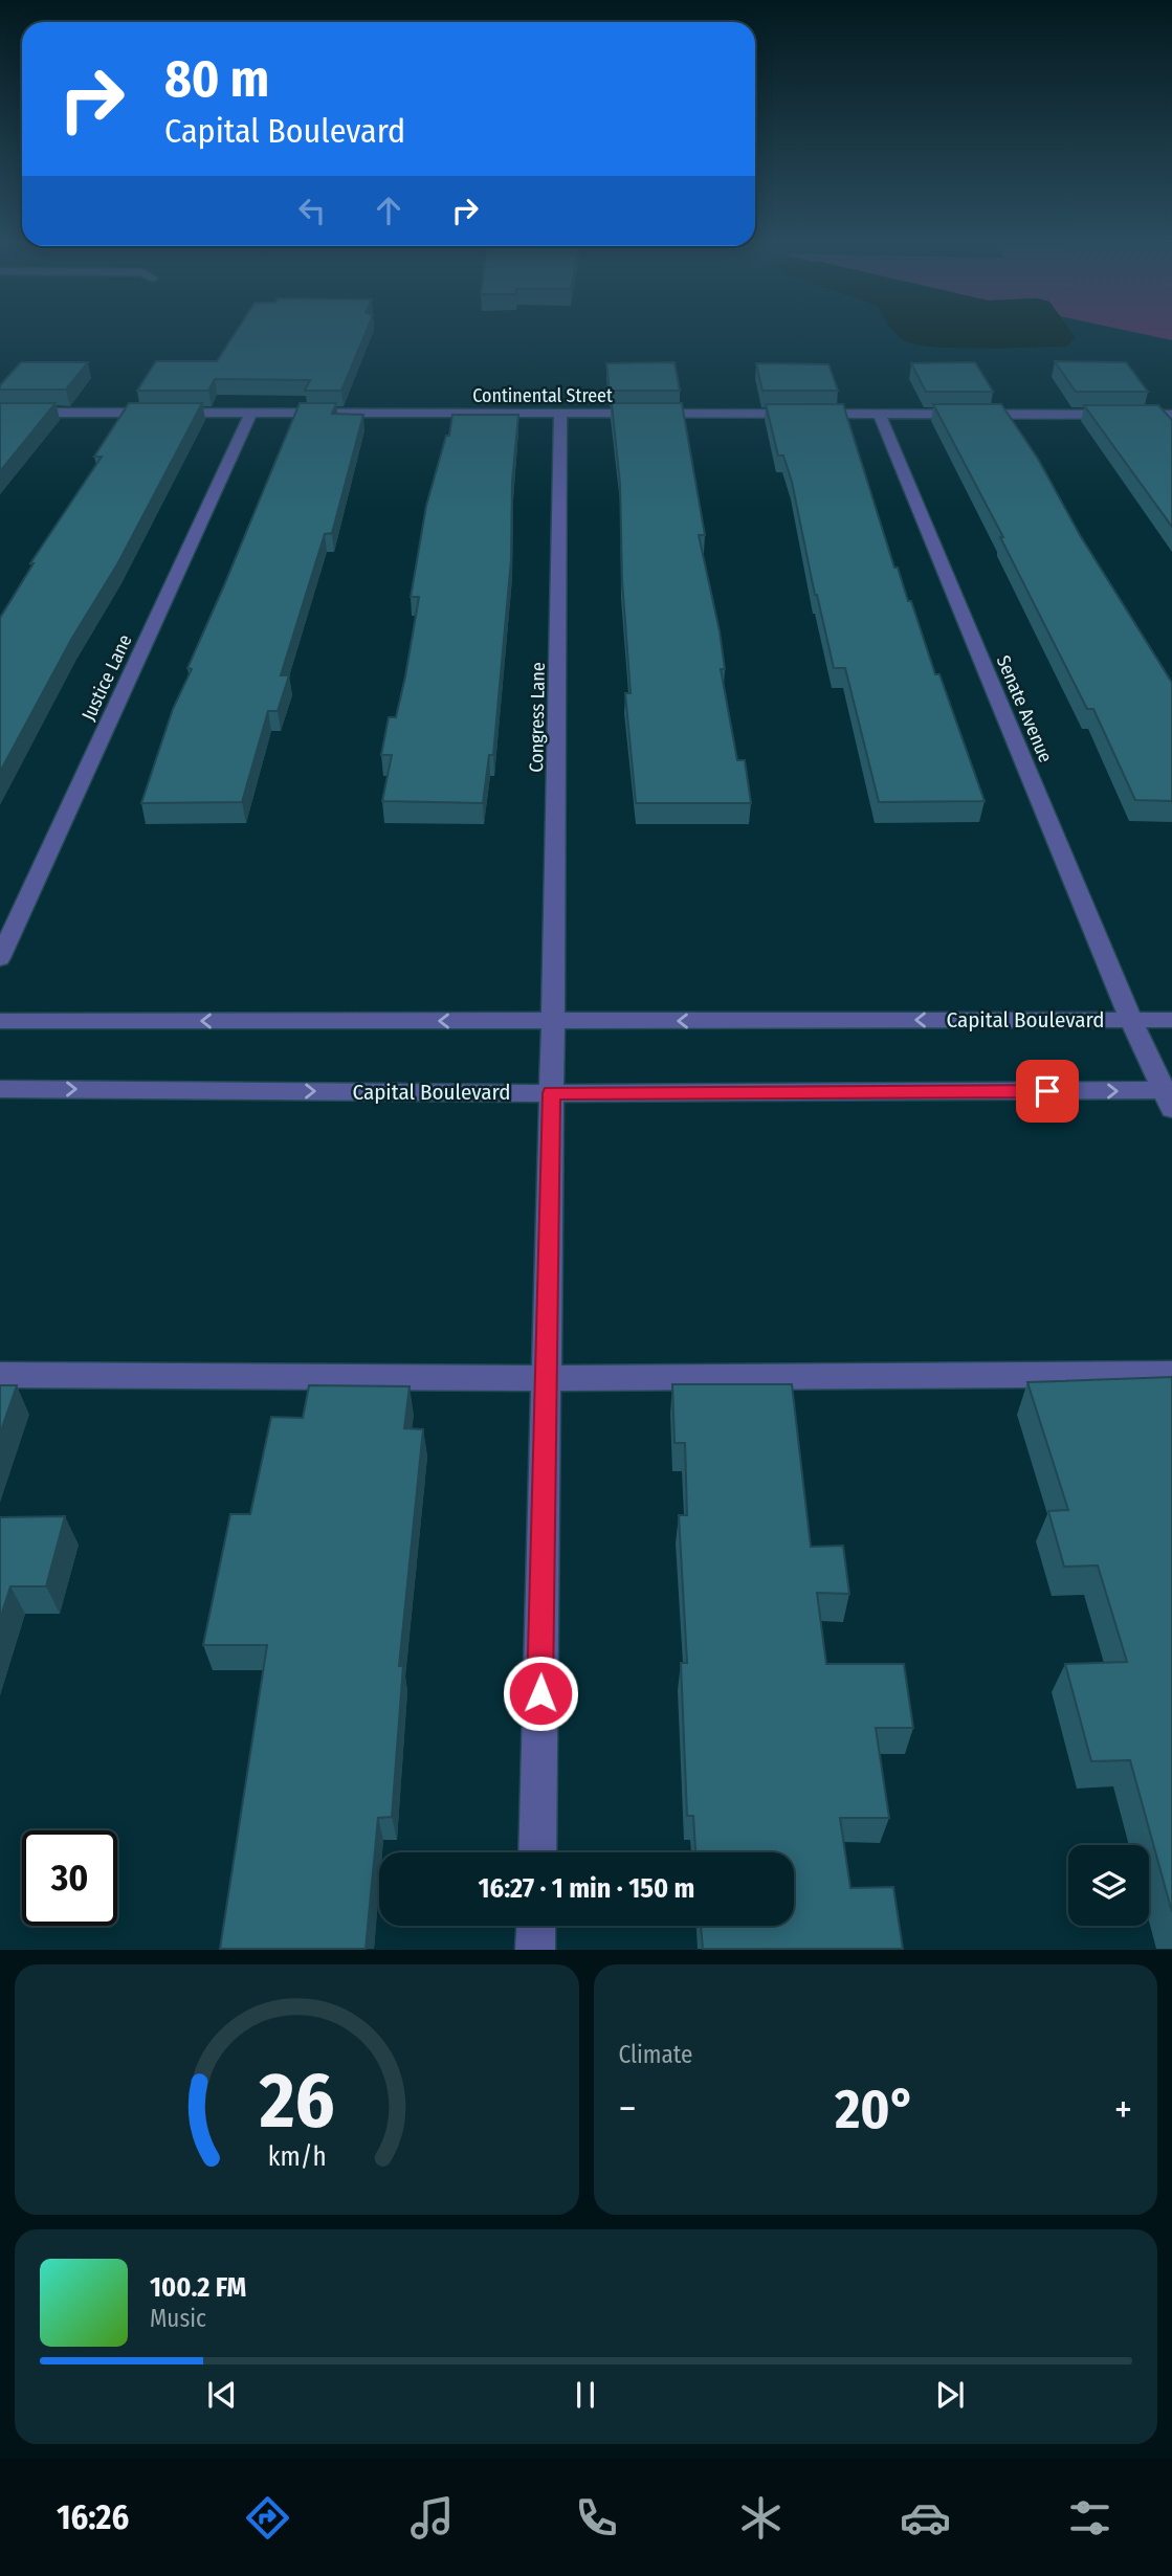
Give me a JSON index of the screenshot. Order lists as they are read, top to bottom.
{
  "streets": {
    "street": [
      "Continental Street",
      "Justice Lane",
      "Senate Avenue",
      "Congress Lane",
      "Capital Boulevard"
    ]
  },
  "crossings": [
    ["Continental Street", "Justice Lane"],
    ["Continental Street", "Senate Avenue"],
    ["Continental Street", "Congress Lane"],
    ["Senate Avenue", "Capital Boulevard"],
    ["Congress Lane", "Capital Boulevard"]
  ],
  "page": {
    "turn": ["80 m", "Capital Boulevard"],
    "limit": "30",
    "trip": "16:27 · 1 min · 150 m",
    "tile": "Climate",
    "heat": ["−", "20°", "+"],
    "song": ["100.2 FM", "Music"],
    "tabs": "16:26",
    "gauge": ["26", "km/h"]
  }
}
